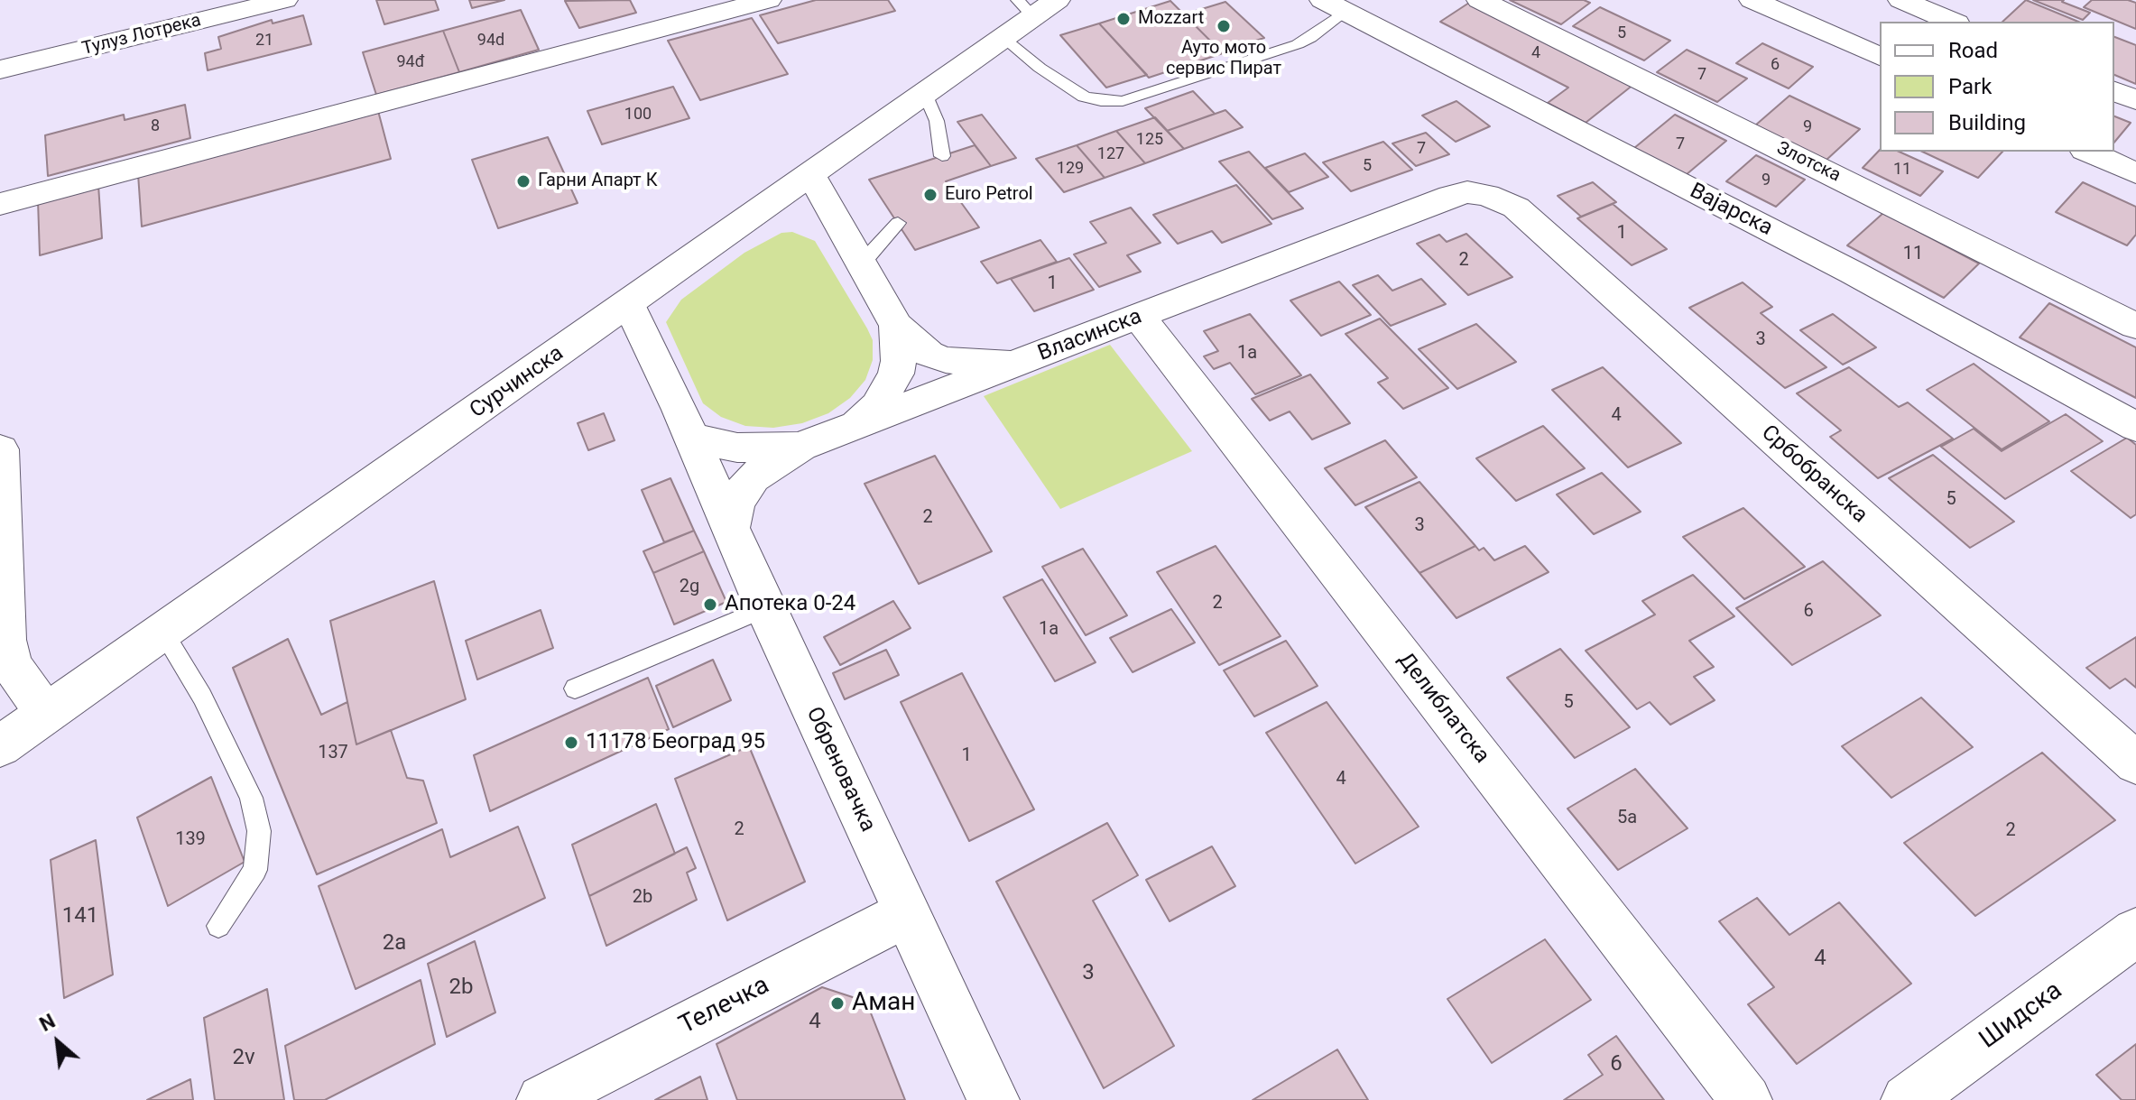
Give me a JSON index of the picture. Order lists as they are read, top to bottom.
{
  "streets": {
    "street": [
      "Тулуз Лотрека",
      "Злотска",
      "Вајарска",
      "Власинска",
      "Сурчинска",
      "Србобранска",
      "Делиблатска",
      "Обреновачка",
      "Телечка",
      "Шидска"
    ]
  },
  "crossings": [
    ["Власинска", "Србобранска"],
    ["Власинска", "Делиблатска"],
    ["Власинска", "Обреновачка"],
    ["Сурчинска", "Обреновачка"],
    ["Обреновачка", "Телечка"]
  ],
  "places": [
    "Mozzart",
    "Ауто мото сервис Пират",
    "Гарни Апарт К",
    "Euro Petrol",
    "Апотека 0-24",
    "11178 Београд 95",
    "Аман"
  ],
  "house_numbers": [
    "5",
    "21",
    "94d",
    "4",
    "94đ",
    "6",
    "7",
    "100",
    "8",
    "9",
    "125",
    "7",
    "7",
    "127",
    "5",
    "129",
    "11",
    "9",
    "1",
    "11",
    "2",
    "1",
    "3",
    "1a",
    "4",
    "5",
    "2",
    "3",
    "2g",
    "2",
    "6",
    "1a",
    "5",
    "137",
    "1",
    "4",
    "5a",
    "2",
    "2",
    "139",
    "2b",
    "141",
    "2a",
    "4",
    "3",
    "2b",
    "4",
    "2v",
    "6"
  ],
  "legend": ["Road", "Park", "Building"],
  "north": "top left"
}
